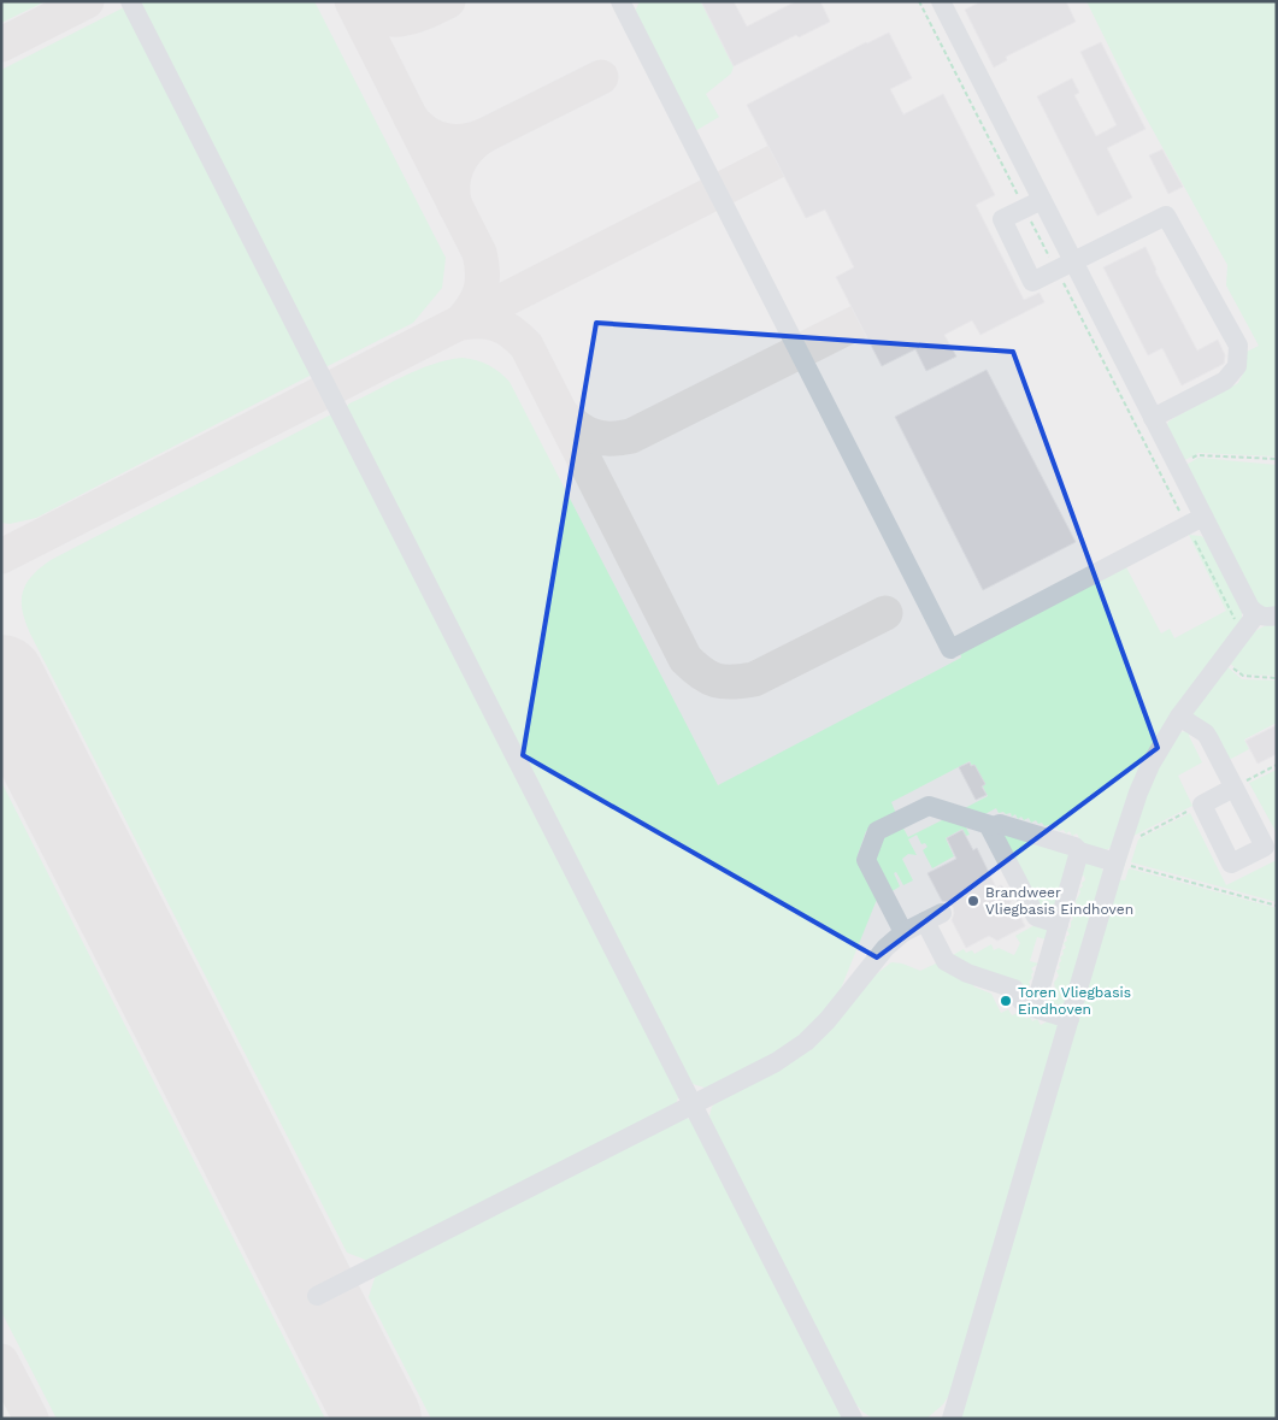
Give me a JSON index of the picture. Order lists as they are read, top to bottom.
{
  "places": ["Brandweer Vliegbasis Eindhoven", "Toren Vliegbasis Eindhoven"]
}
